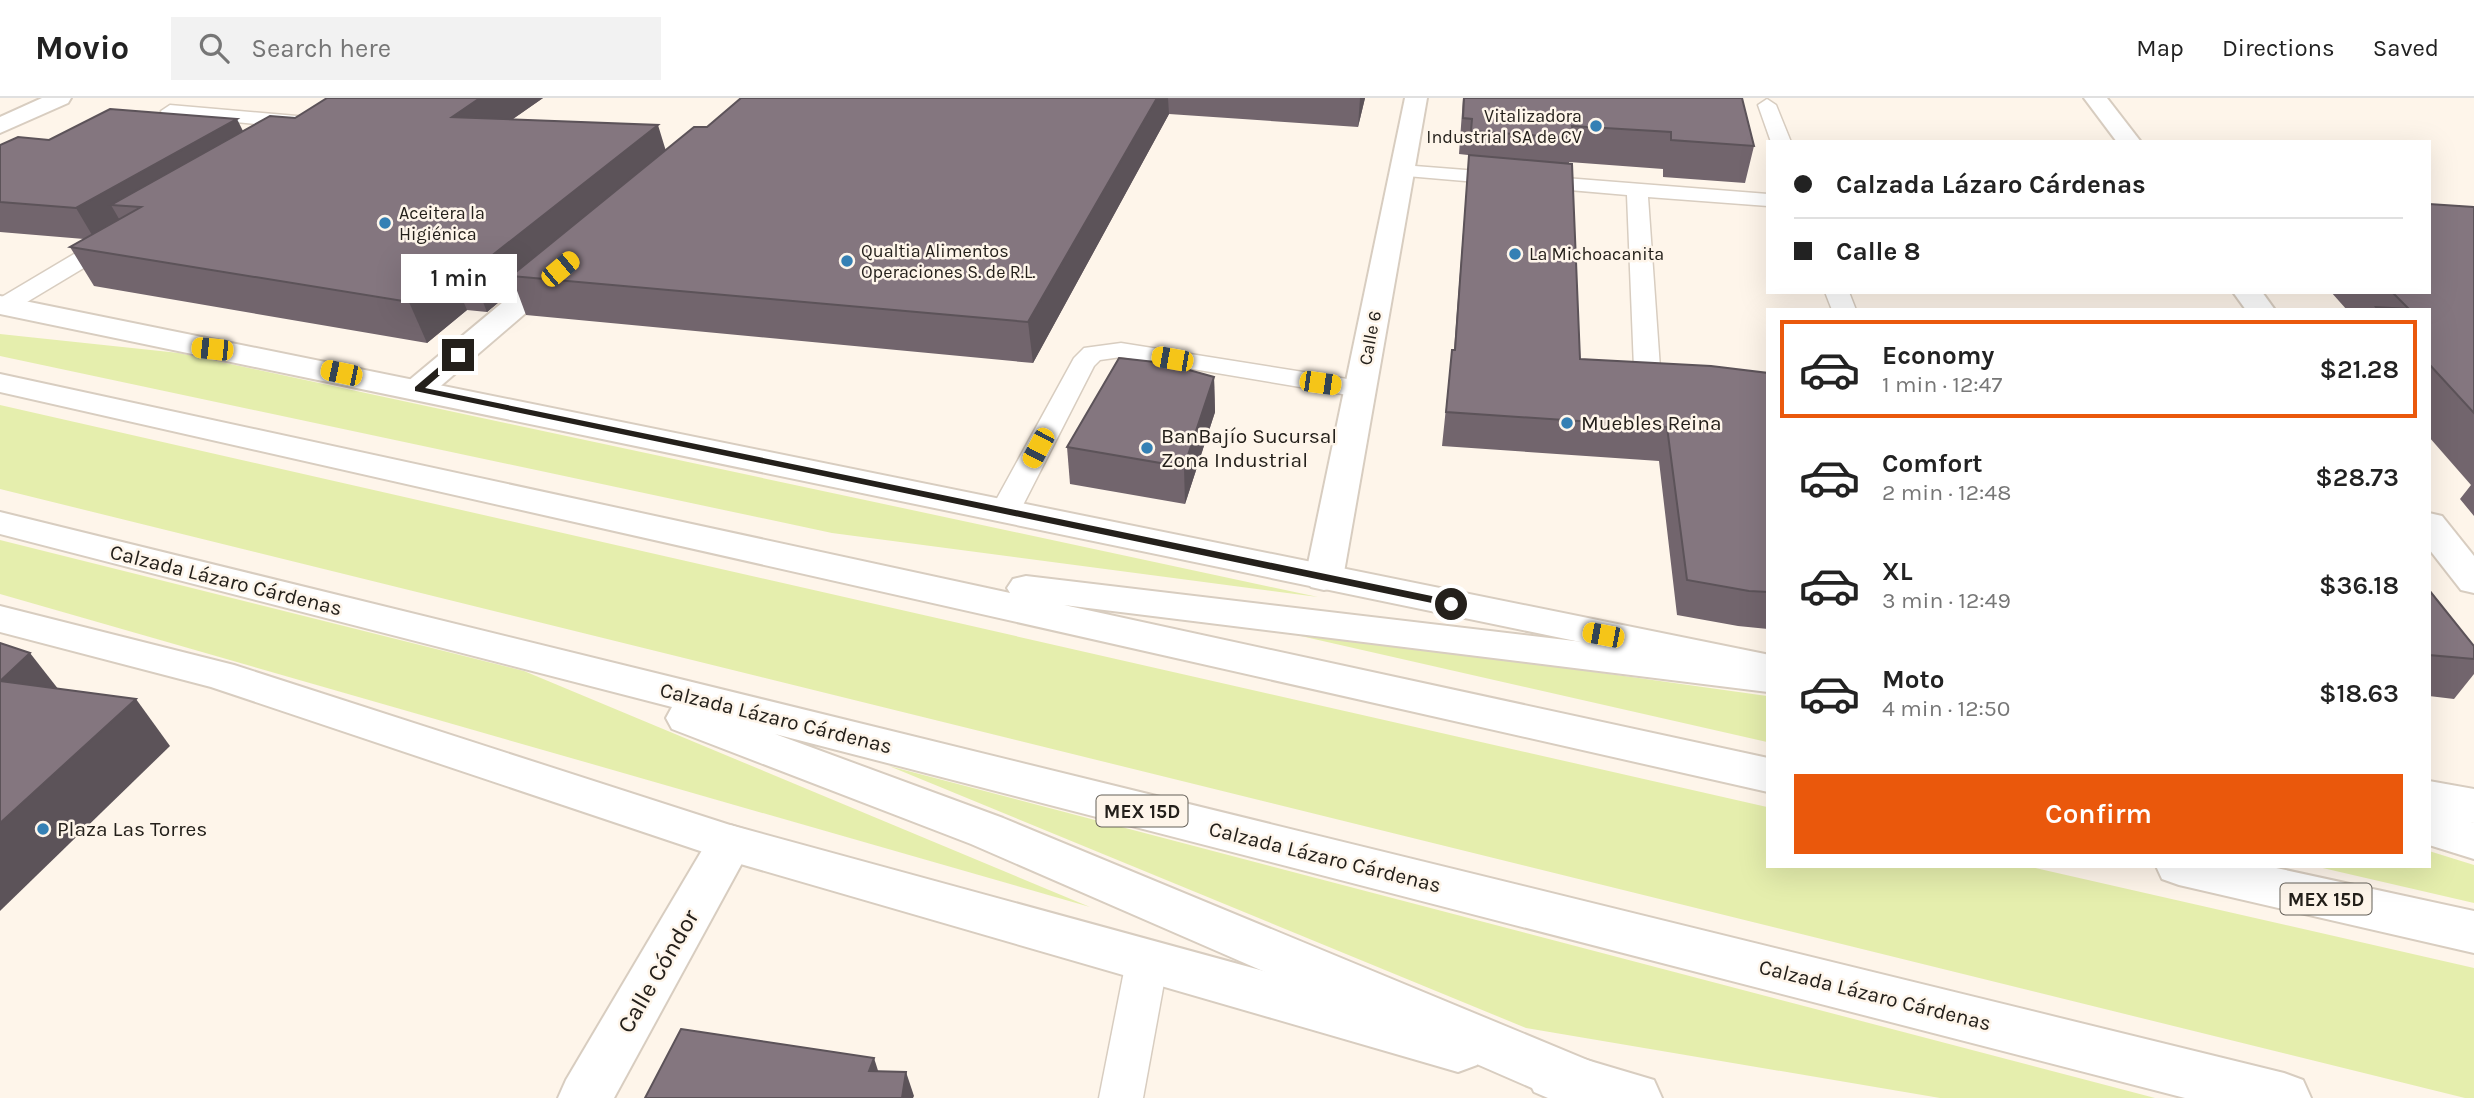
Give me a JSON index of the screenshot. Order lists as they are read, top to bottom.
{
  "streets": {
    "main road": [
      "Calle 6",
      "Calzada Lázaro Cárdenas",
      "MEX 15D",
      "Calle Cóndor"
    ]
  },
  "places": [
    "Vitalizadora Industrial SA de CV",
    "Aceitera la Higiénica",
    "La Michoacanita",
    "Qualtia Alimentos Operaciones S. de R.L.",
    "Muebles Reina",
    "BanBajío Sucursal Zona Industrial",
    "Plaza Las Torres"
  ],
  "page": {
    "header": "Movio",
    "search": "Search here",
    "nav": ["Map", "Directions", "Saved"],
    "banner": ["Calzada Lázaro Cárdenas", "Calle 8"],
    "bubble": "1 min",
    "list": [
      {
        "name": "Economy",
        "note": "1 min · 12:47",
        "value": "$21.28"
      },
      {
        "name": "Comfort",
        "note": "2 min · 12:48",
        "value": "$28.73"
      },
      {
        "name": "XL",
        "note": "3 min · 12:49",
        "value": "$36.18"
      },
      {
        "name": "Moto",
        "note": "4 min · 12:50",
        "value": "$18.63"
      }
    ],
    "buttons": "Confirm"
  }
}
